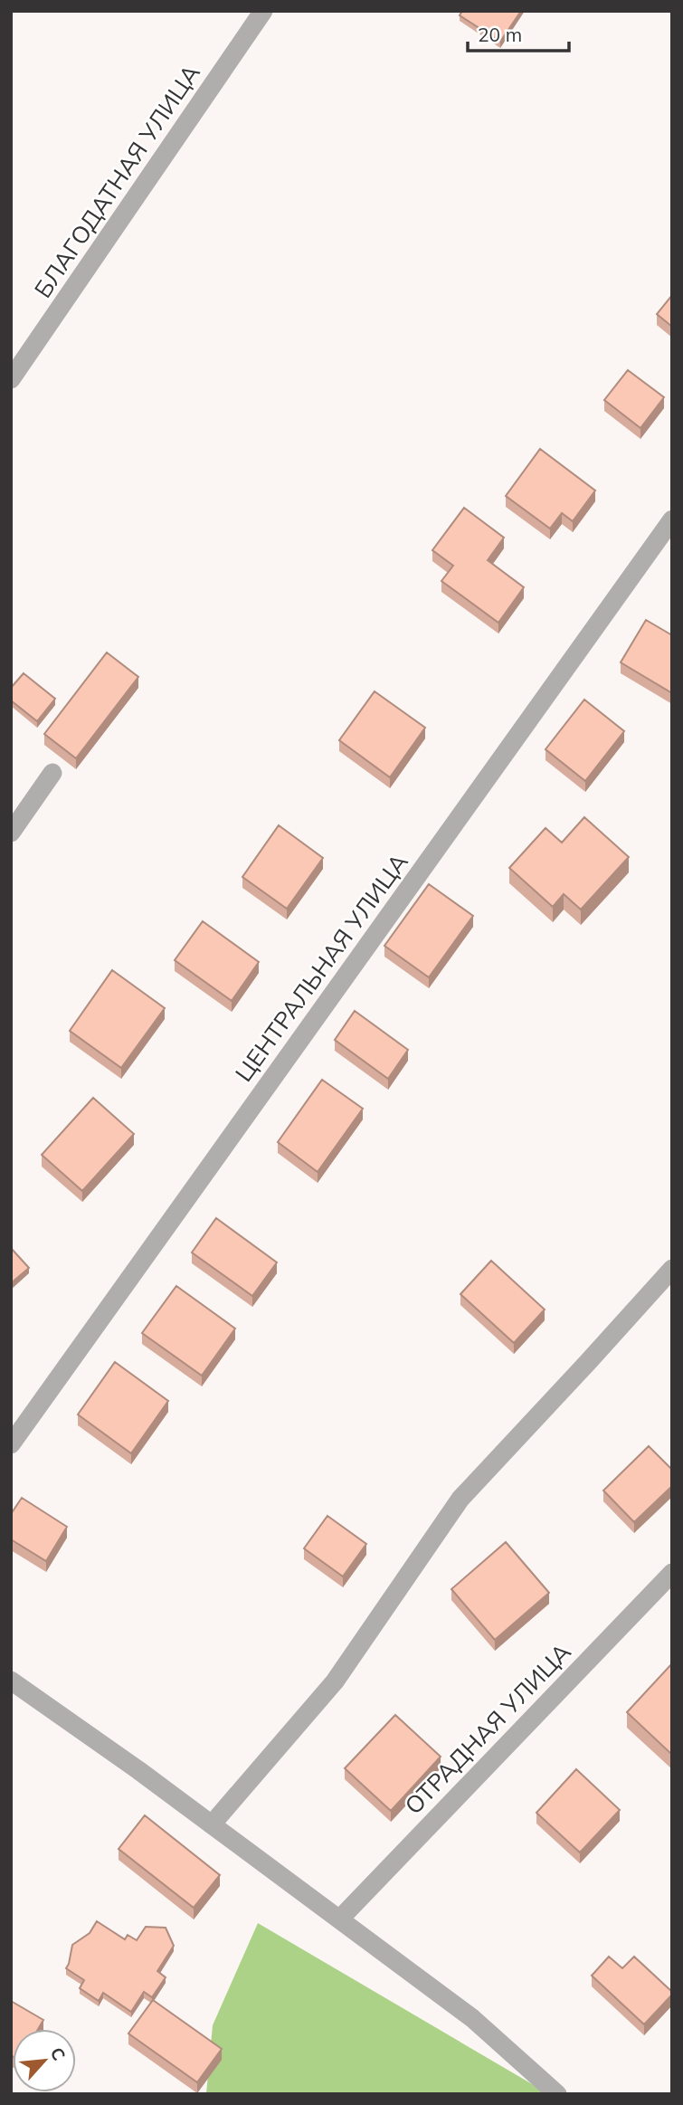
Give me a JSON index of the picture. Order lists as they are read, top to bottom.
{
  "streets": {
    "street": ["БЛАГОДАТНАЯ УЛИЦА", "ЦЕНТРАЛЬНАЯ УЛИЦА", "ОТРАДНАЯ УЛИЦА"]
  },
  "scale_bar": "20 m",
  "north": "top right"
}
